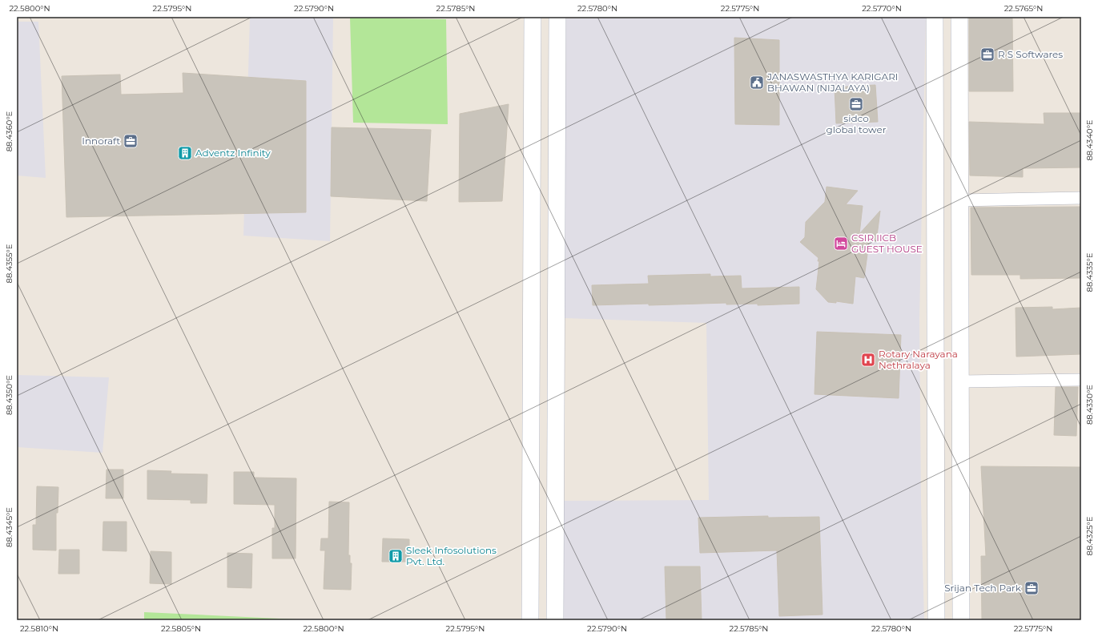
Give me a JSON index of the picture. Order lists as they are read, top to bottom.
{
  "places": {
    "office": [
      "R S Softwares",
      "sidco global tower",
      "Innoraft",
      "Srijan Tech Park"
    ],
    "public building": ["JANASWASTHYA KARIGARI BHAWAN (NIJALAYA)"],
    "building": ["Adventz Infinity", "Sleek Infosolutions Pvt. Ltd."],
    "hotel": ["CSIR IICB GUEST HOUSE"],
    "hospital": ["Rotary Narayana Nethralaya"]
  },
  "coordinates": [
    "22.5800°N",
    "22.5795°N",
    "22.5790°N",
    "22.5785°N",
    "22.5780°N",
    "22.5775°N",
    "22.5770°N",
    "22.5765°N",
    "88.4360°E",
    "88.4340°E",
    "88.4355°E",
    "88.4335°E",
    "88.4350°E",
    "88.4330°E",
    "88.4345°E",
    "88.4325°E",
    "22.5810°N",
    "22.5805°N"
  ]
}
